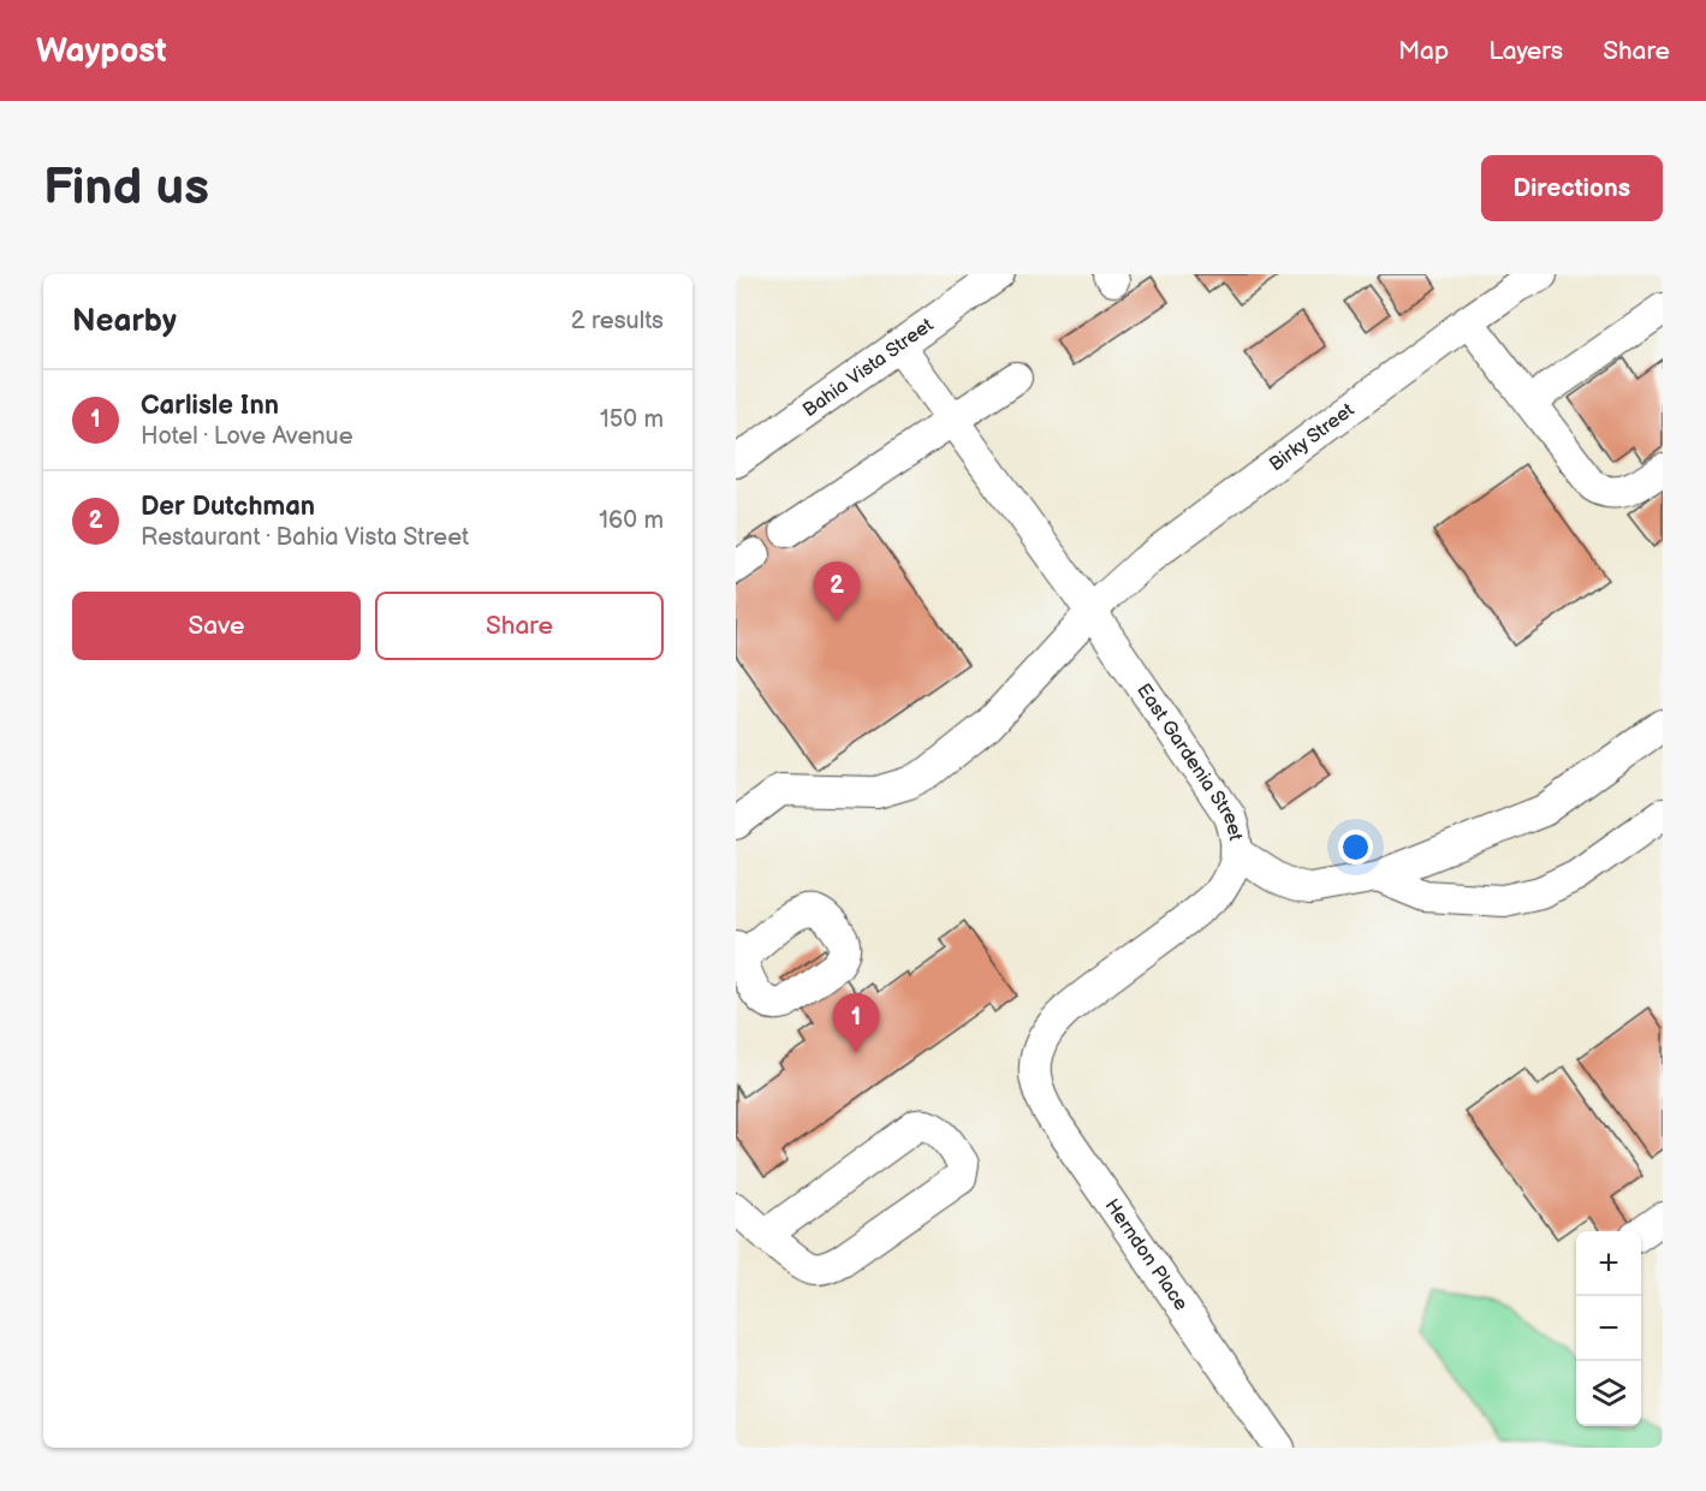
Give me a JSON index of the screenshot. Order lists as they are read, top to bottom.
{
  "streets": {
    "street": [
      "Bahia Vista Street",
      "Birky Street",
      "East Gardenia Street",
      "Herndon Place"
    ]
  },
  "crossings": [
    ["Bahia Vista Street", "East Gardenia Street"],
    ["Birky Street", "East Gardenia Street"],
    ["East Gardenia Street", "Herndon Place"]
  ],
  "page": {
    "header": "Waypost",
    "nav": ["Map", "Layers", "Share"],
    "buttons": [
      "Directions",
      ["Save", "Share"]
    ],
    "title": "Find us",
    "heading": ["Nearby", "2 results"],
    "list": [
      {
        "mark": "1",
        "name": "Carlisle Inn",
        "note": "Hotel · Love Avenue",
        "value": "150 m"
      },
      {
        "mark": "2",
        "name": "Der Dutchman",
        "note": "Restaurant · Bahia Vista Street",
        "value": "160 m"
      }
    ],
    "pins": ["2", "1"],
    "map_buttons": ["+", "−"]
  }
}
